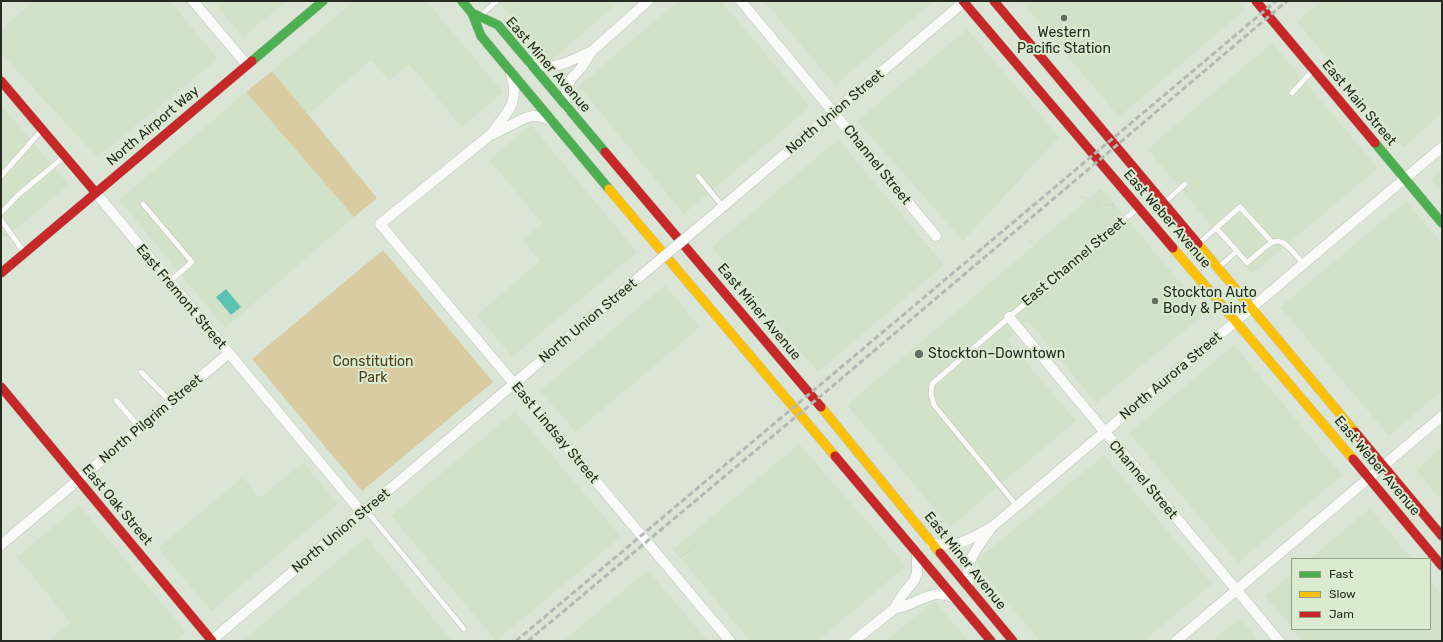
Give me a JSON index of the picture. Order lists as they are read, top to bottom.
{
  "streets": {
    "main road": [
      "East Miner Avenue",
      "East Main Street",
      "North Airport Way",
      "East Weber Avenue",
      "East Fremont Street",
      "East Oak Street"
    ],
    "street": [
      "North Union Street",
      "Channel Street",
      "North Aurora Street",
      "North Pilgrim Street",
      "East Lindsay Street"
    ],
    "lane": ["East Channel Street"]
  },
  "crossings": [
    ["East Miner Avenue", "North Aurora Street"],
    ["East Main Street", "North Aurora Street"],
    ["North Union Street", "Channel Street"],
    ["North Union Street", "East Weber Avenue"],
    ["North Union Street", "East Fremont Street"],
    ["North Union Street", "East Lindsay Street"],
    ["North Union Street", "East Oak Street"],
    ["North Airport Way", "East Fremont Street"],
    ["Channel Street", "East Channel Street"],
    ["Channel Street", "North Aurora Street"],
    ["East Weber Avenue", "East Channel Street"],
    ["East Weber Avenue", "North Aurora Street"],
    ["East Channel Street", "North Aurora Street"],
    ["East Fremont Street", "North Pilgrim Street"],
    ["North Pilgrim Street", "East Oak Street"]
  ],
  "parks": ["Constitution Park"],
  "places": ["Western Pacific Station", "Stockton Auto Body & Paint", "Stockton–Downtown"],
  "legend": ["Fast", "Slow", "Jam"]
}
